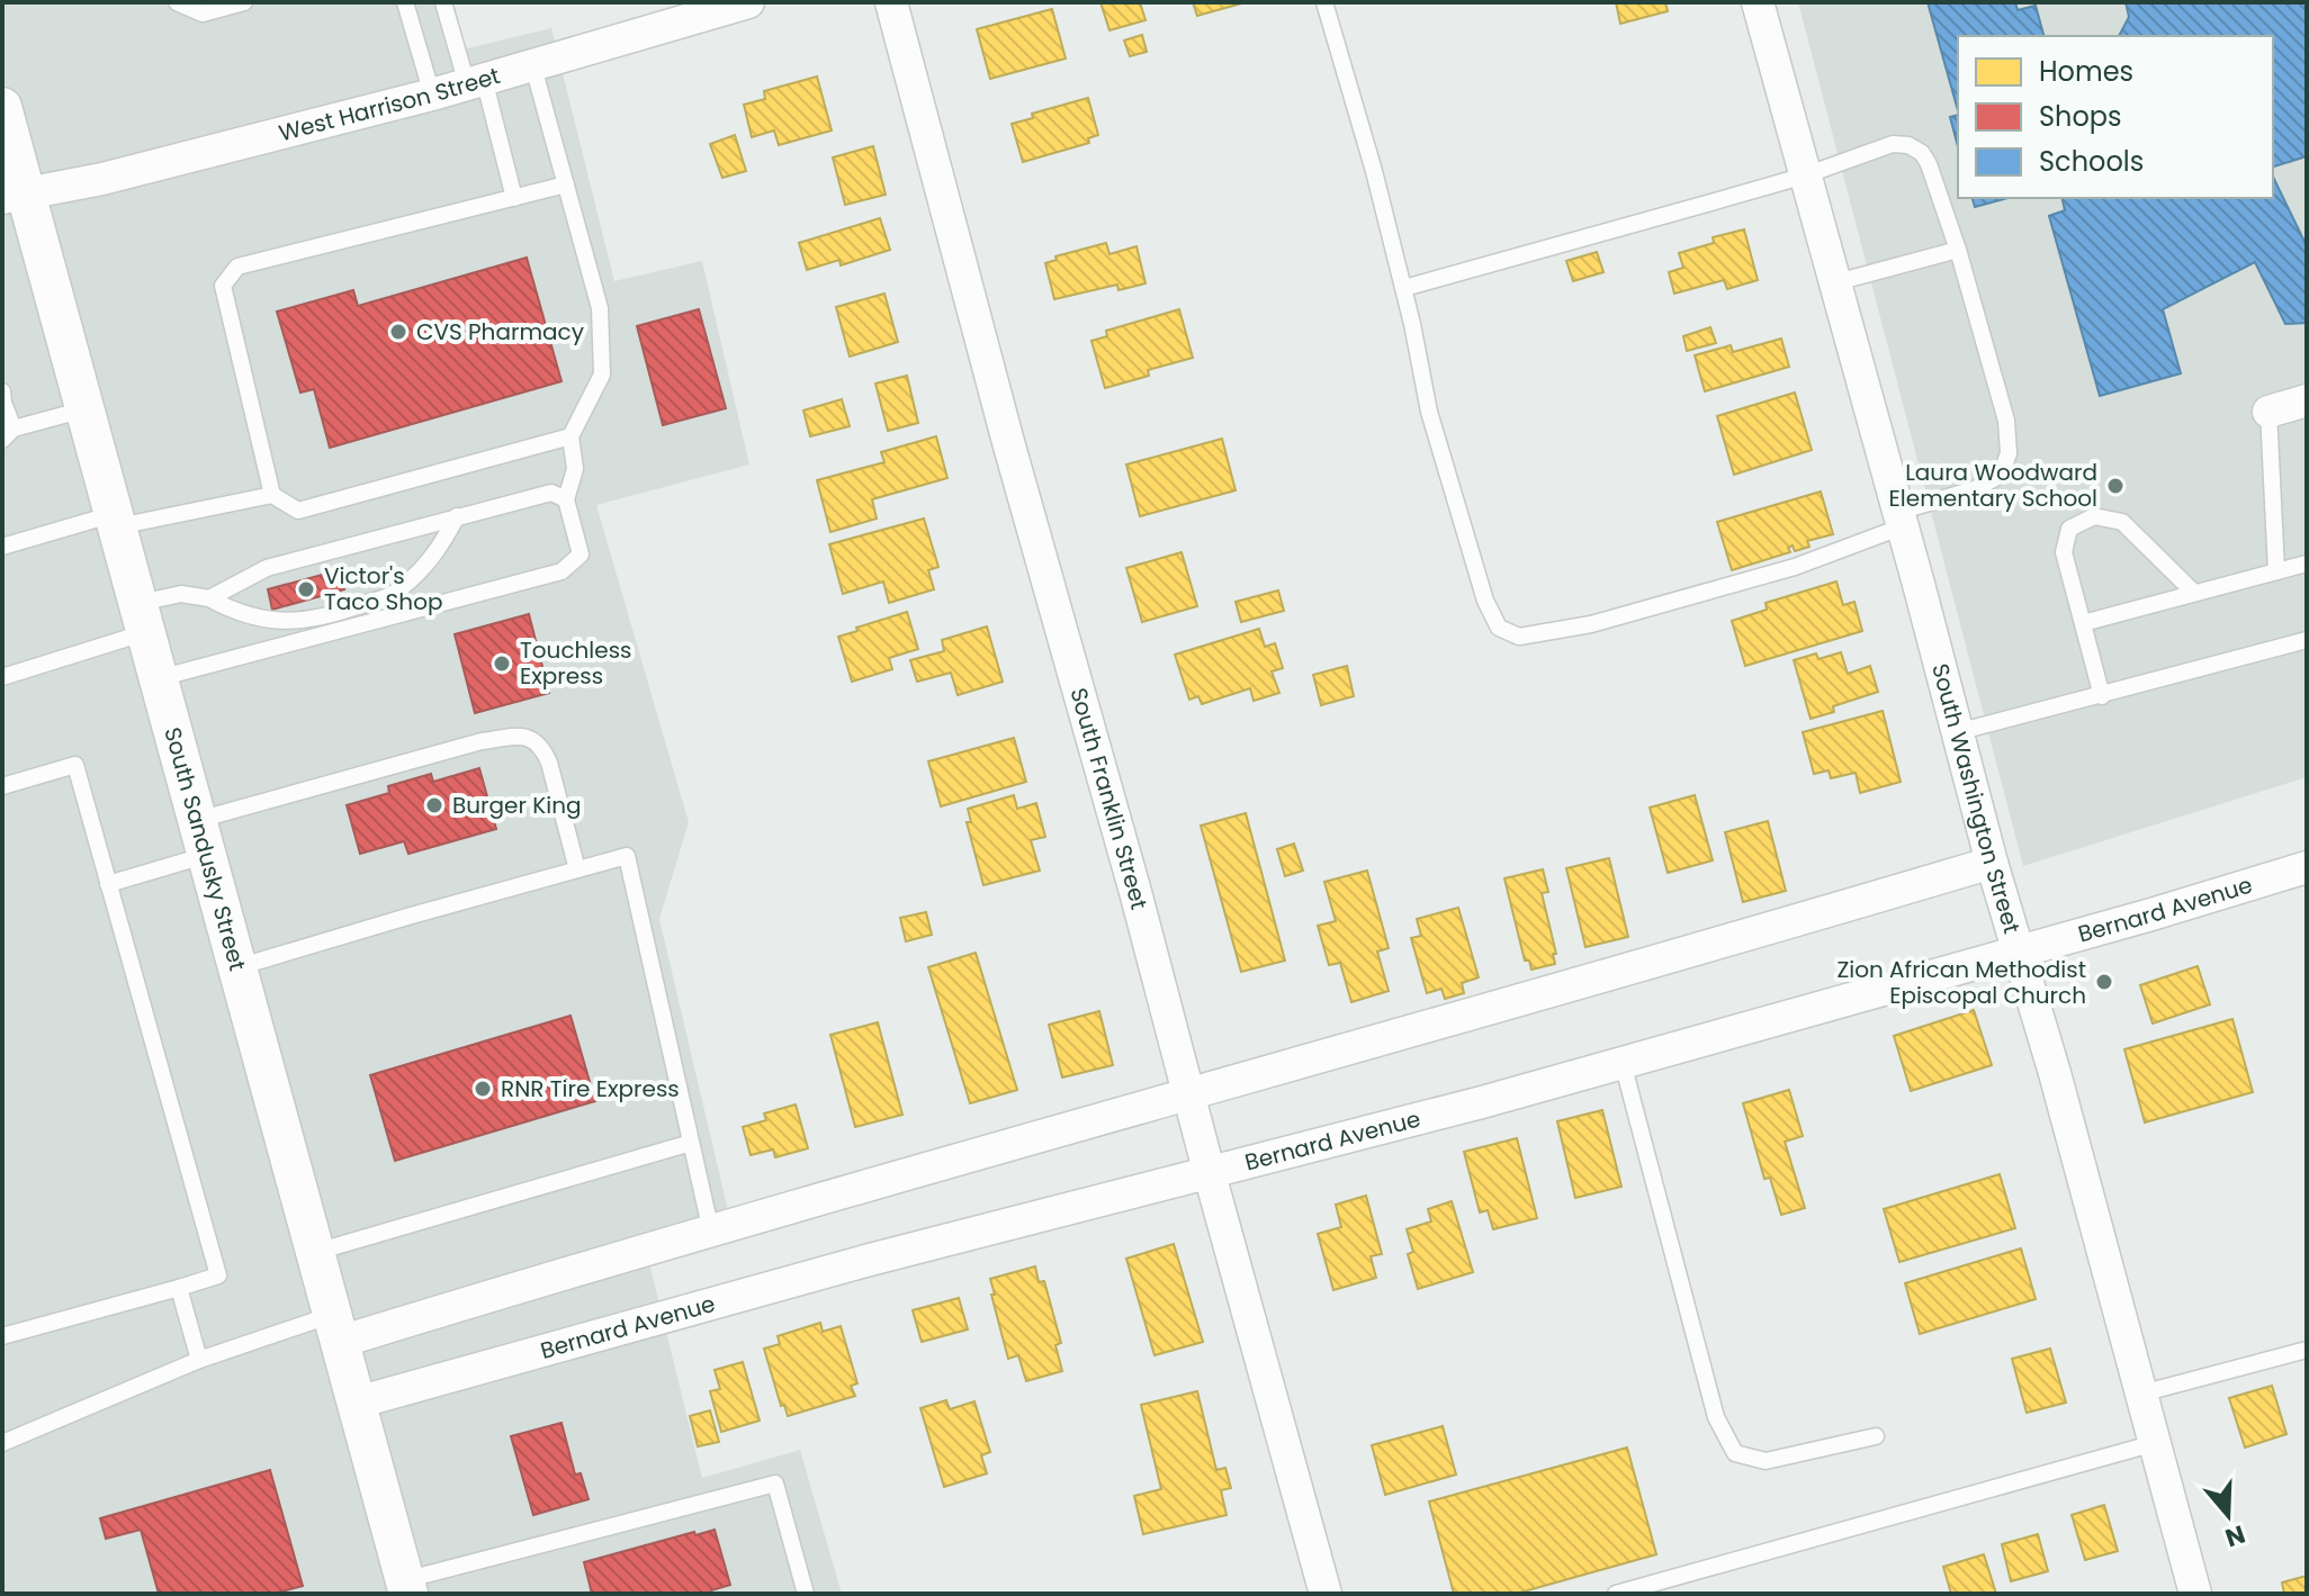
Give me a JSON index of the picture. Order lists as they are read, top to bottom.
{
  "streets": {
    "street": [
      "West Harrison Street",
      "South Franklin Street",
      "South Washington Street",
      "South Sandusky Street",
      "Bernard Avenue"
    ]
  },
  "crossings": [
    ["West Harrison Street", "South Sandusky Street"],
    ["South Franklin Street", "Bernard Avenue"],
    ["South Washington Street", "Bernard Avenue"],
    ["South Sandusky Street", "Bernard Avenue"]
  ],
  "places": [
    "CVS Pharmacy",
    "Laura Woodward Elementary School",
    "Victor's Taco Shop",
    "Touchless Express",
    "Burger King",
    "Zion African Methodist Episcopal Church",
    "RNR Tire Express"
  ],
  "legend": ["Homes", "Shops", "Schools"],
  "north": "bottom"
}
